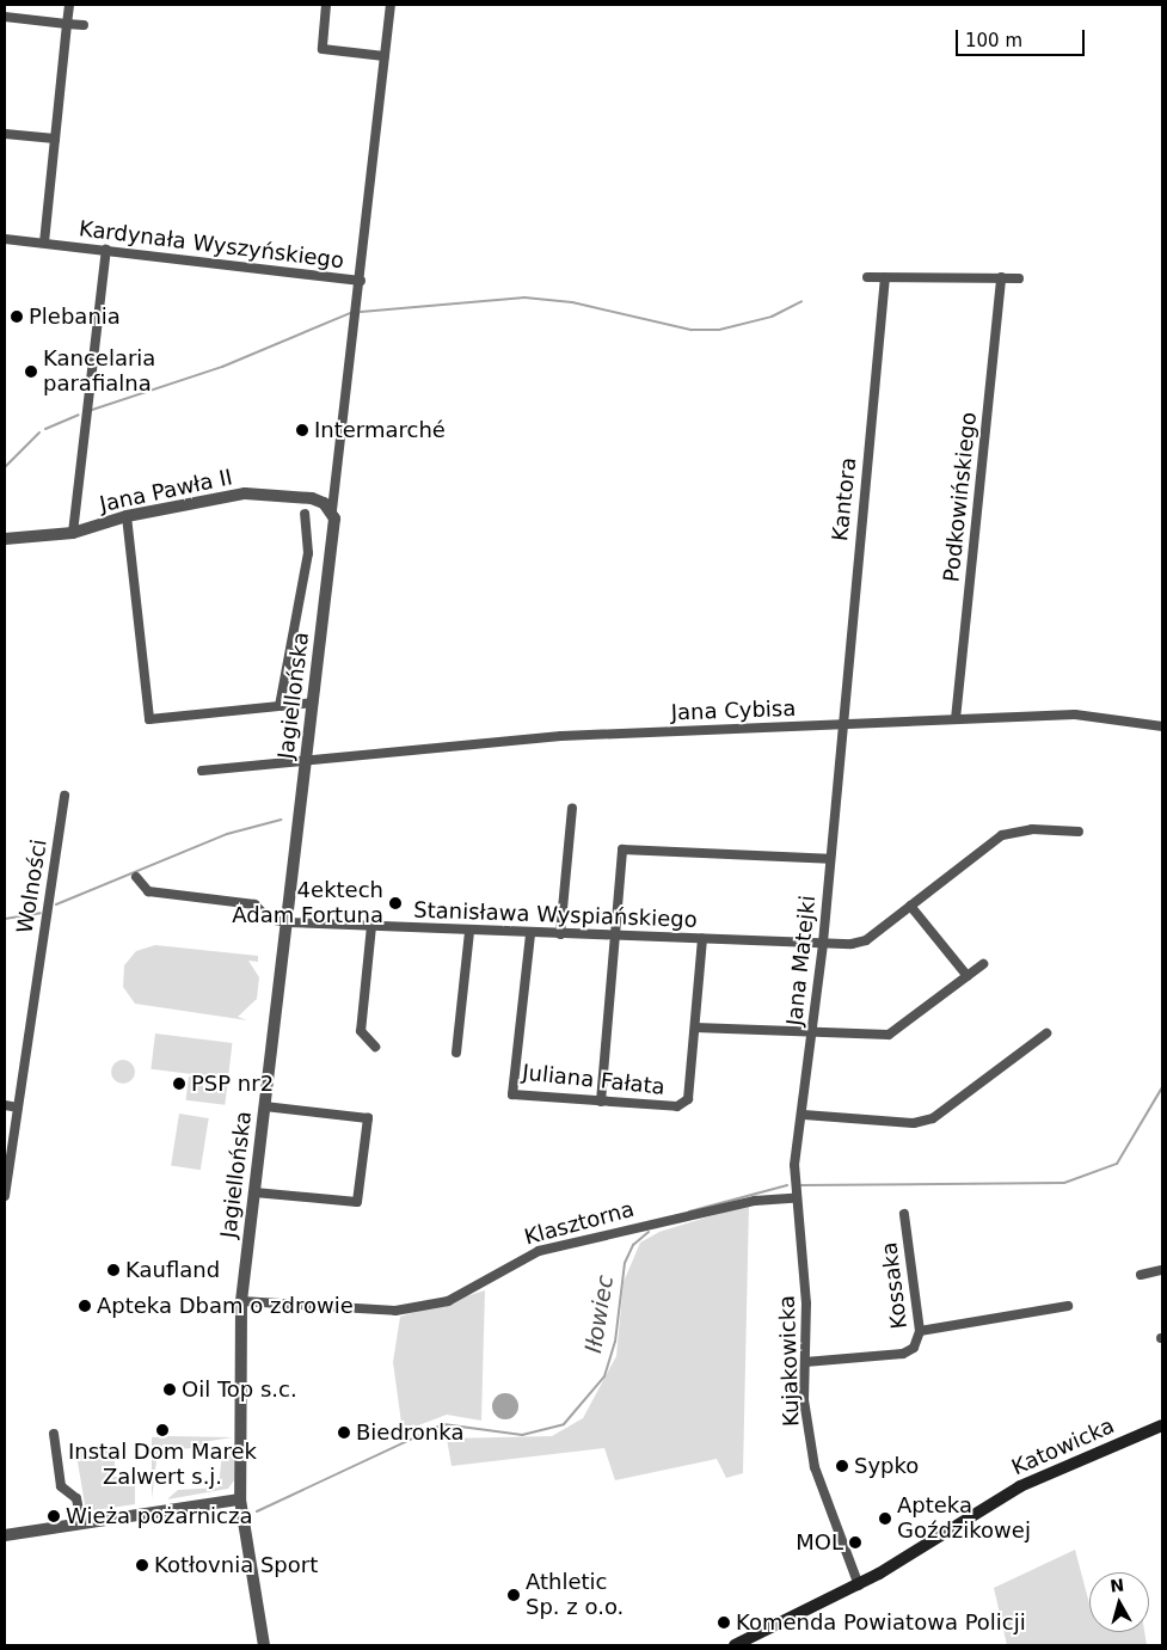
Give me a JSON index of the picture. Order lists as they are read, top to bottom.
{
  "streets": {
    "main road": ["Katowicka"],
    "street": [
      "Kardynała Wyszyńskiego",
      "Jana Pawła II",
      "Podkowińskiego",
      "Kantora",
      "Jagiellońska",
      "Jana Cybisa",
      "Wolności",
      "Stanisława Wyspiańskiego",
      "Jana Matejki",
      "Juliana Fałata",
      "Klasztorna",
      "Kossaka",
      "Kujakowicka"
    ]
  },
  "crossings": [
    ["Kardynała Wyszyńskiego", "Jana Pawła II"],
    ["Kardynała Wyszyńskiego", "Jagiellońska"],
    ["Jana Pawła II", "Jagiellońska"],
    ["Podkowińskiego", "Jana Cybisa"],
    ["Kantora", "Jana Cybisa"],
    ["Kantora", "Jana Matejki"],
    ["Jagiellońska", "Jana Cybisa"],
    ["Jagiellońska", "Stanisława Wyspiańskiego"],
    ["Jagiellońska", "Klasztorna"],
    ["Jana Cybisa", "Jana Matejki"],
    ["Stanisława Wyspiańskiego", "Jana Matejki"],
    ["Stanisława Wyspiańskiego", "Juliana Fałata"],
    ["Jana Matejki", "Klasztorna"],
    ["Jana Matejki", "Kujakowicka"],
    ["Klasztorna", "Kujakowicka"],
    ["Kossaka", "Kujakowicka"],
    ["Kujakowicka", "Katowicka"]
  ],
  "water": ["Iłowiec"],
  "places": [
    "Plebania",
    "Kancelaria parafialna",
    "Intermarché",
    "4ektech Adam Fortuna",
    "PSP nr2",
    "Kaufland",
    "Apteka Dbam o zdrowie",
    "Oil Top s.c.",
    "Instal Dom Marek Zalwert s.j.",
    "Biedronka",
    "Sypko",
    "Wieża pożarnicza",
    "Apteka Goździkowej",
    "MOL",
    "Kotłovnia Sport",
    "Athletic Sp. z o.o.",
    "Komenda Powiatowa Policji"
  ],
  "scale_bar": "100 m",
  "north": "top"
}
